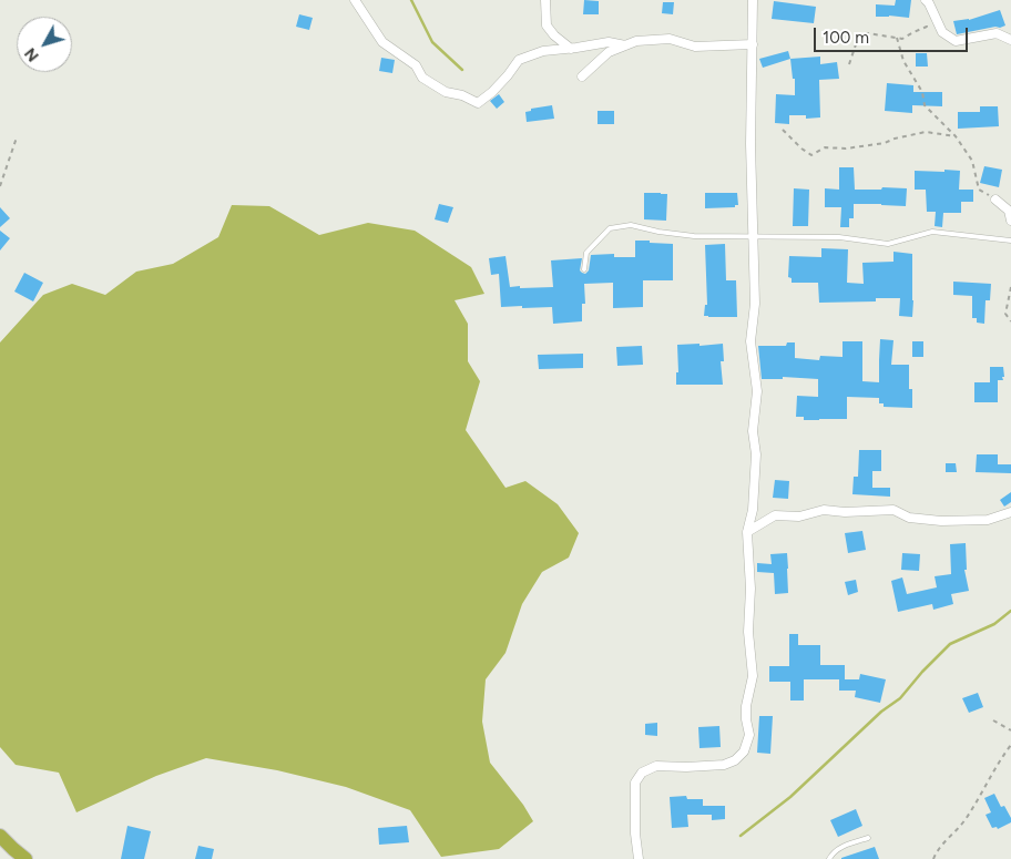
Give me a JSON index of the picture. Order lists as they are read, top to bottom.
{
  "scale_bar": "100 m",
  "north": "bottom left"
}
